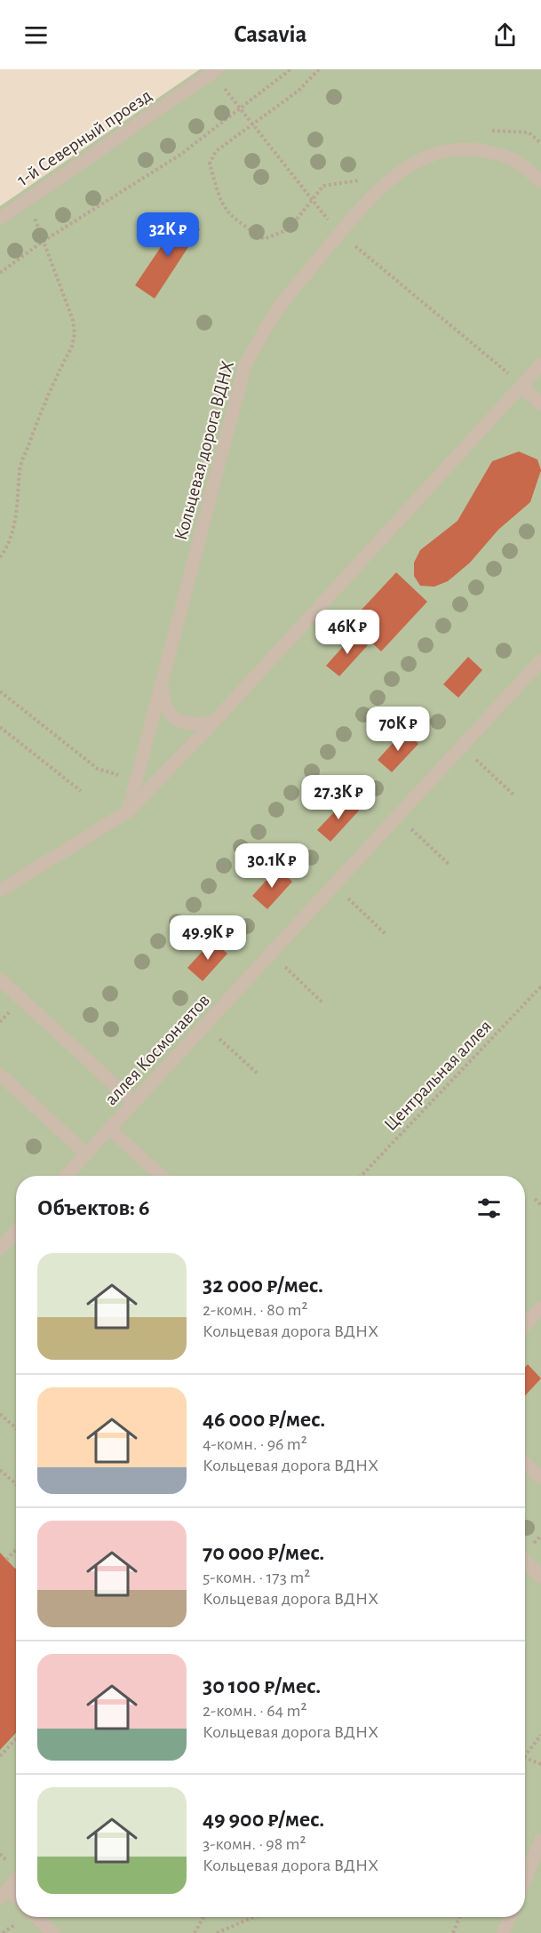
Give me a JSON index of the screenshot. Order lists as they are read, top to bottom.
{
  "streets": {
    "street": ["1-й Северный проезд", "Кольцевая дорога ВДНХ", "аллея Космонавтов"],
    "path": ["Центральная аллея"]
  },
  "page": {
    "header": "Casavia",
    "price": [
      "32K ₽",
      "46K ₽",
      "70K ₽",
      "27.3K ₽",
      "30.1K ₽",
      "49.9K ₽"
    ],
    "heading": "Объектов: 6",
    "list": [
      {
        "name": "32 000 ₽/мес.",
        "note": "2-комн. · 80 m² · Кольцевая дорога ВДНХ"
      },
      {
        "name": "46 000 ₽/мес.",
        "note": "4-комн. · 96 m² · Кольцевая дорога ВДНХ"
      },
      {
        "name": "70 000 ₽/мес.",
        "note": "5-комн. · 173 m² · Кольцевая дорога ВДНХ"
      },
      {
        "name": "30 100 ₽/мес.",
        "note": "2-комн. · 64 m² · Кольцевая дорога ВДНХ"
      },
      {
        "name": "49 900 ₽/мес.",
        "note": "3-комн. · 98 m² · Кольцевая дорога ВДНХ"
      }
    ]
  }
}
